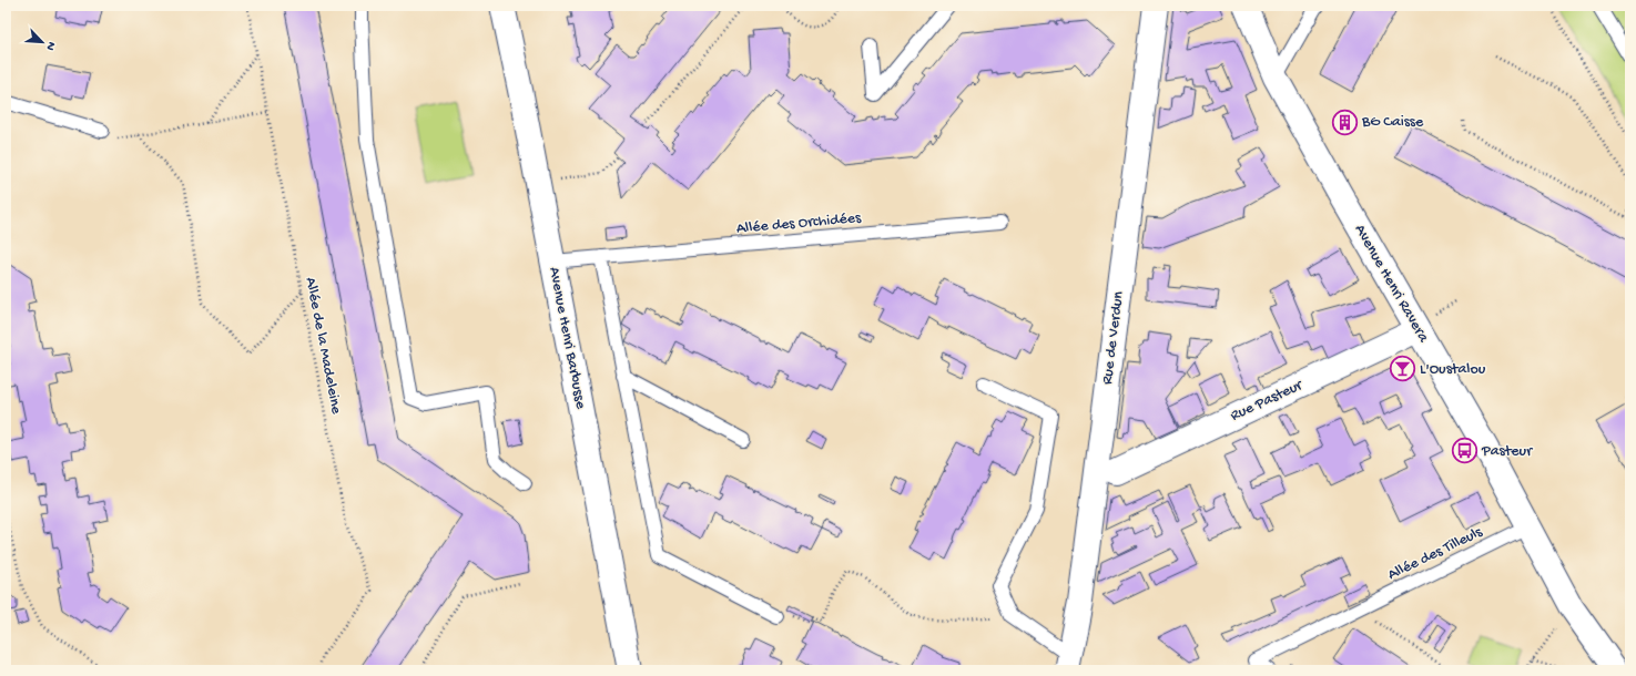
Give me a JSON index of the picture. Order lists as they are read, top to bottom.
{
  "streets": {
    "street": [
      "Avenue Henri Ravera",
      "Avenue Henri Barbusse",
      "Rue de Verdun",
      "Rue Pasteur"
    ],
    "lane": ["Allée des Orchidées", "Allée des Tilleuls"],
    "path": ["Allée de la Madeleine"]
  },
  "crossings": [
    ["Allée des Orchidées", "Avenue Henri Barbusse"],
    ["Avenue Henri Ravera", "Rue Pasteur"],
    ["Avenue Henri Ravera", "Allée des Tilleuls"]
  ],
  "places": {
    "building": ["BG Caisse"],
    "bar": ["L'Oustalou"],
    "bus stop": ["Pasteur"]
  },
  "north": "bottom right"
}
